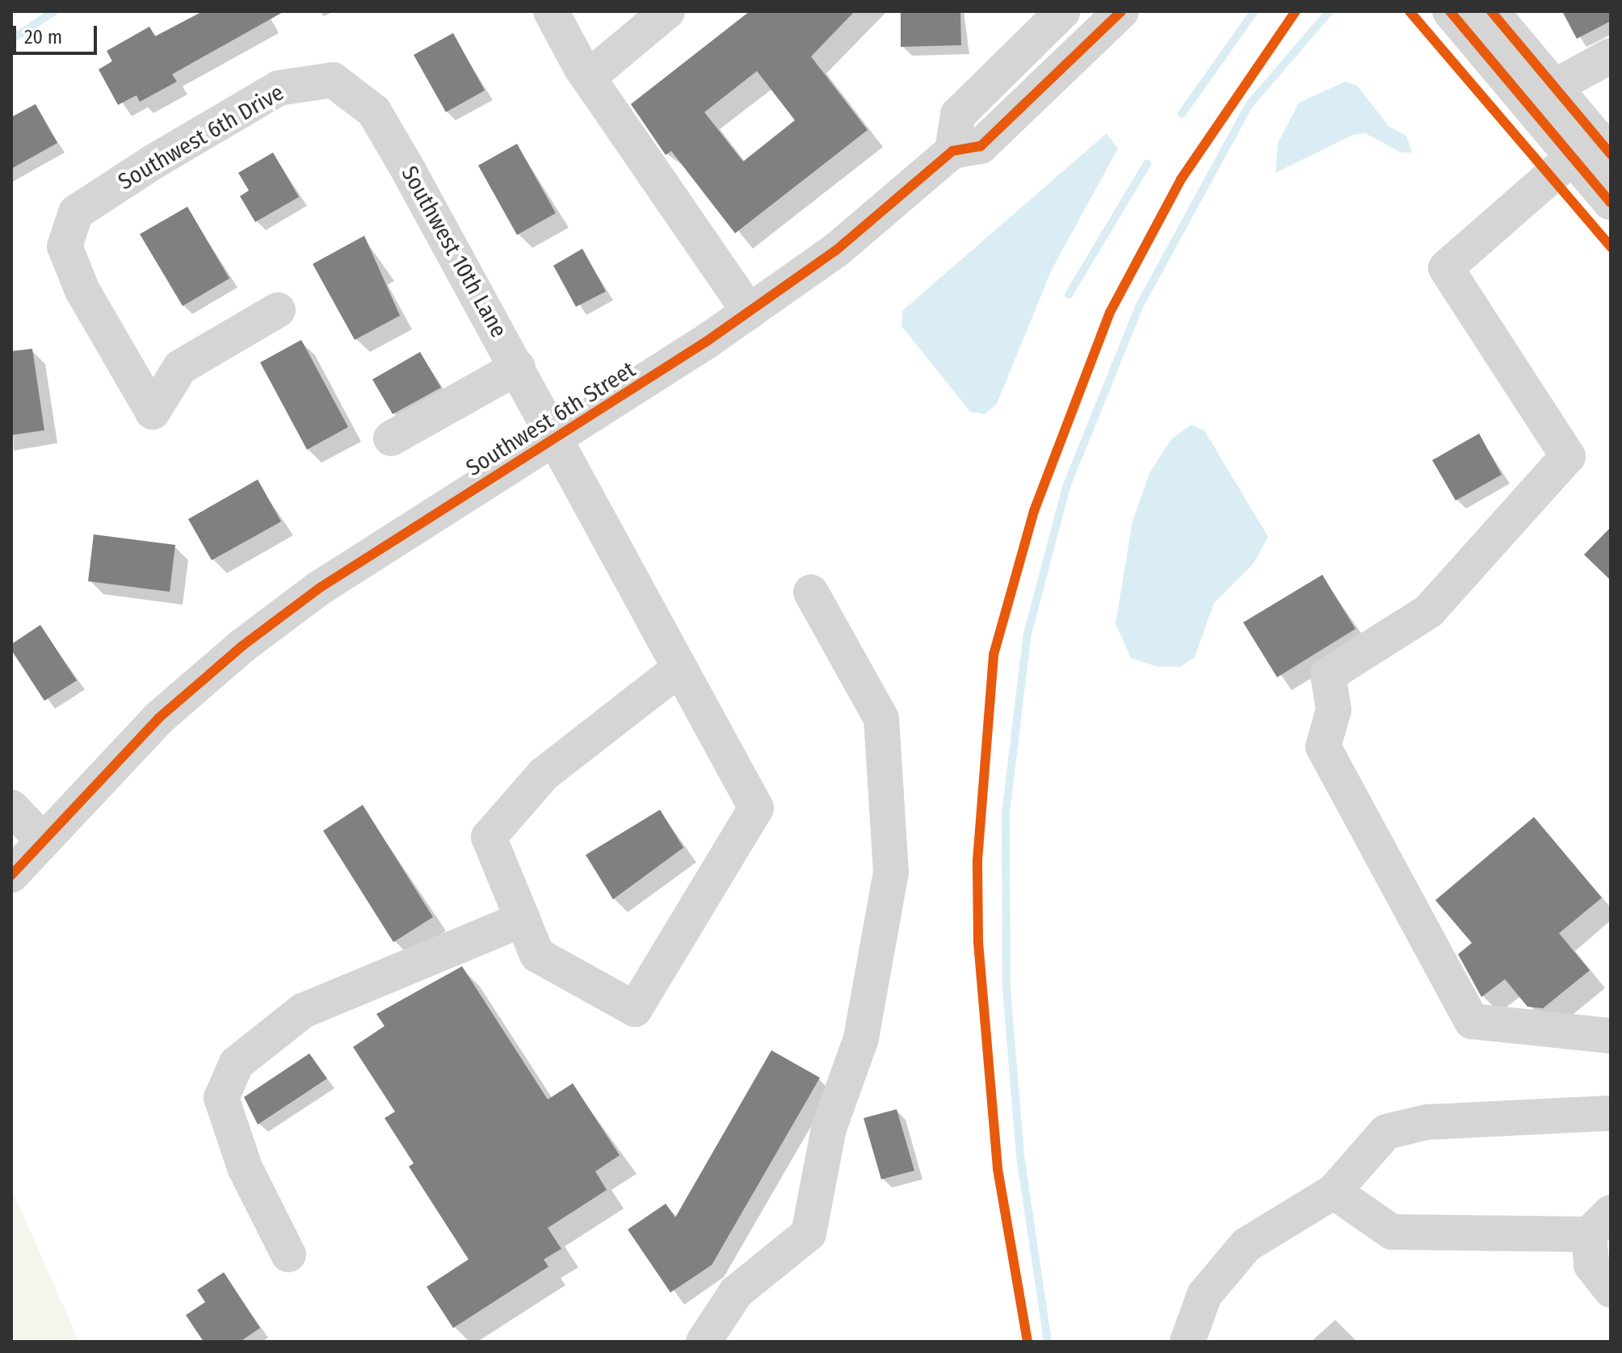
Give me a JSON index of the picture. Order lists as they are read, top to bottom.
{
  "streets": {
    "street": ["Southwest 6th Drive", "Southwest 10th Lane", "Southwest 6th Street"]
  },
  "crossings": [
    ["Southwest 6th Drive", "Southwest 10th Lane"],
    ["Southwest 10th Lane", "Southwest 6th Street"]
  ],
  "scale_bar": "20 m"
}
